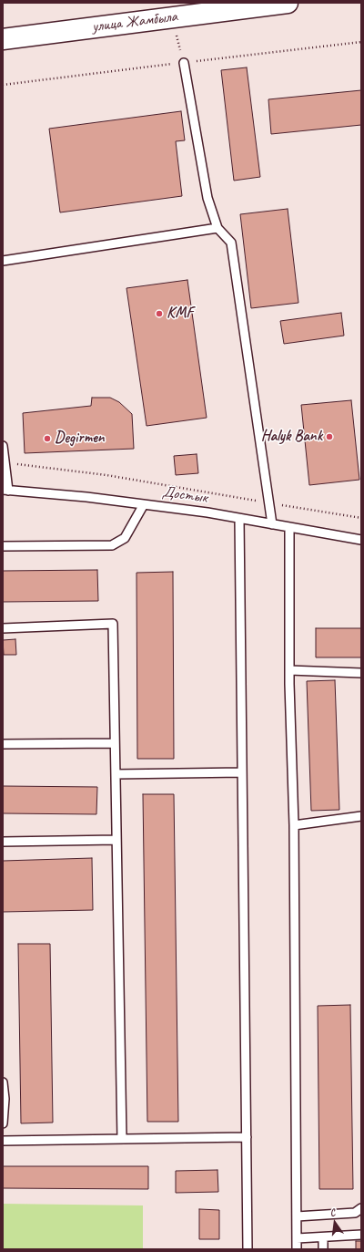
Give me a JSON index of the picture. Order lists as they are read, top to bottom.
{
  "streets": {
    "street": ["улица Жамбыла"],
    "lane": ["Достык"]
  },
  "places": ["KMF", "Halyk Bank", "Degirmen"],
  "north": "top"
}
